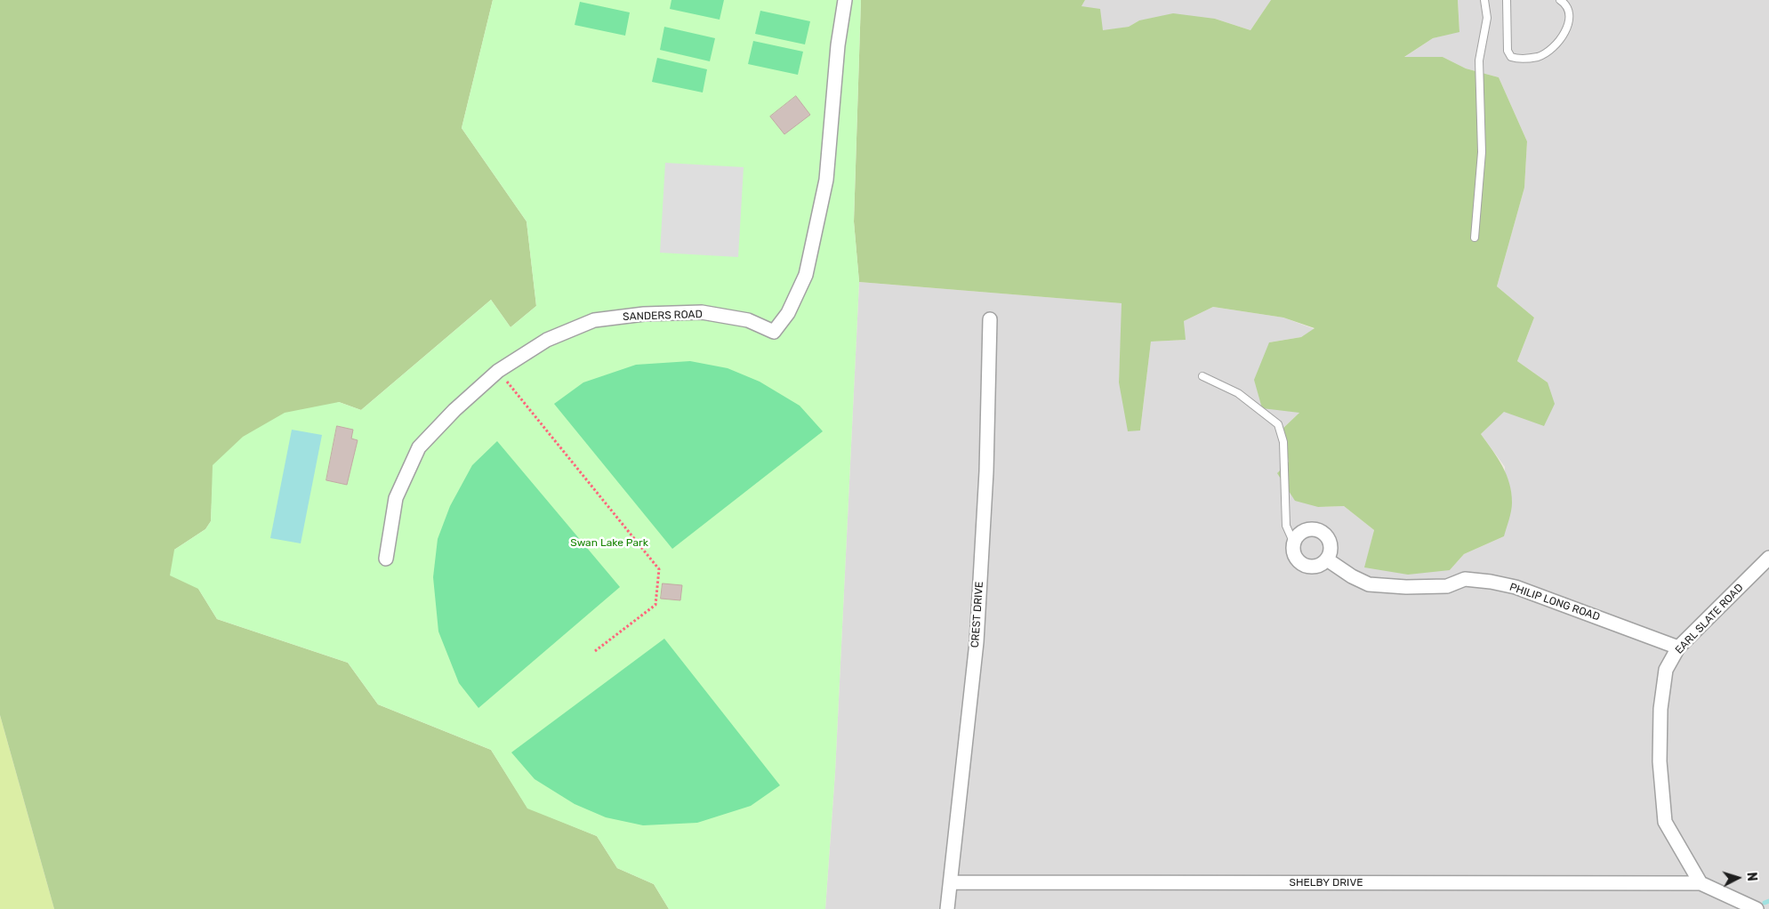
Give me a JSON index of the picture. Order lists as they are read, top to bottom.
{
  "streets": {
    "street": [
      "SANDERS ROAD",
      "PHILIP LONG ROAD",
      "CREST DRIVE",
      "EARL SLATE ROAD",
      "SHELBY DRIVE"
    ]
  },
  "crossings": [
    ["PHILIP LONG ROAD", "EARL SLATE ROAD"],
    ["CREST DRIVE", "SHELBY DRIVE"],
    ["EARL SLATE ROAD", "SHELBY DRIVE"]
  ],
  "parks": ["Swan Lake Park"],
  "north": "right"
}
